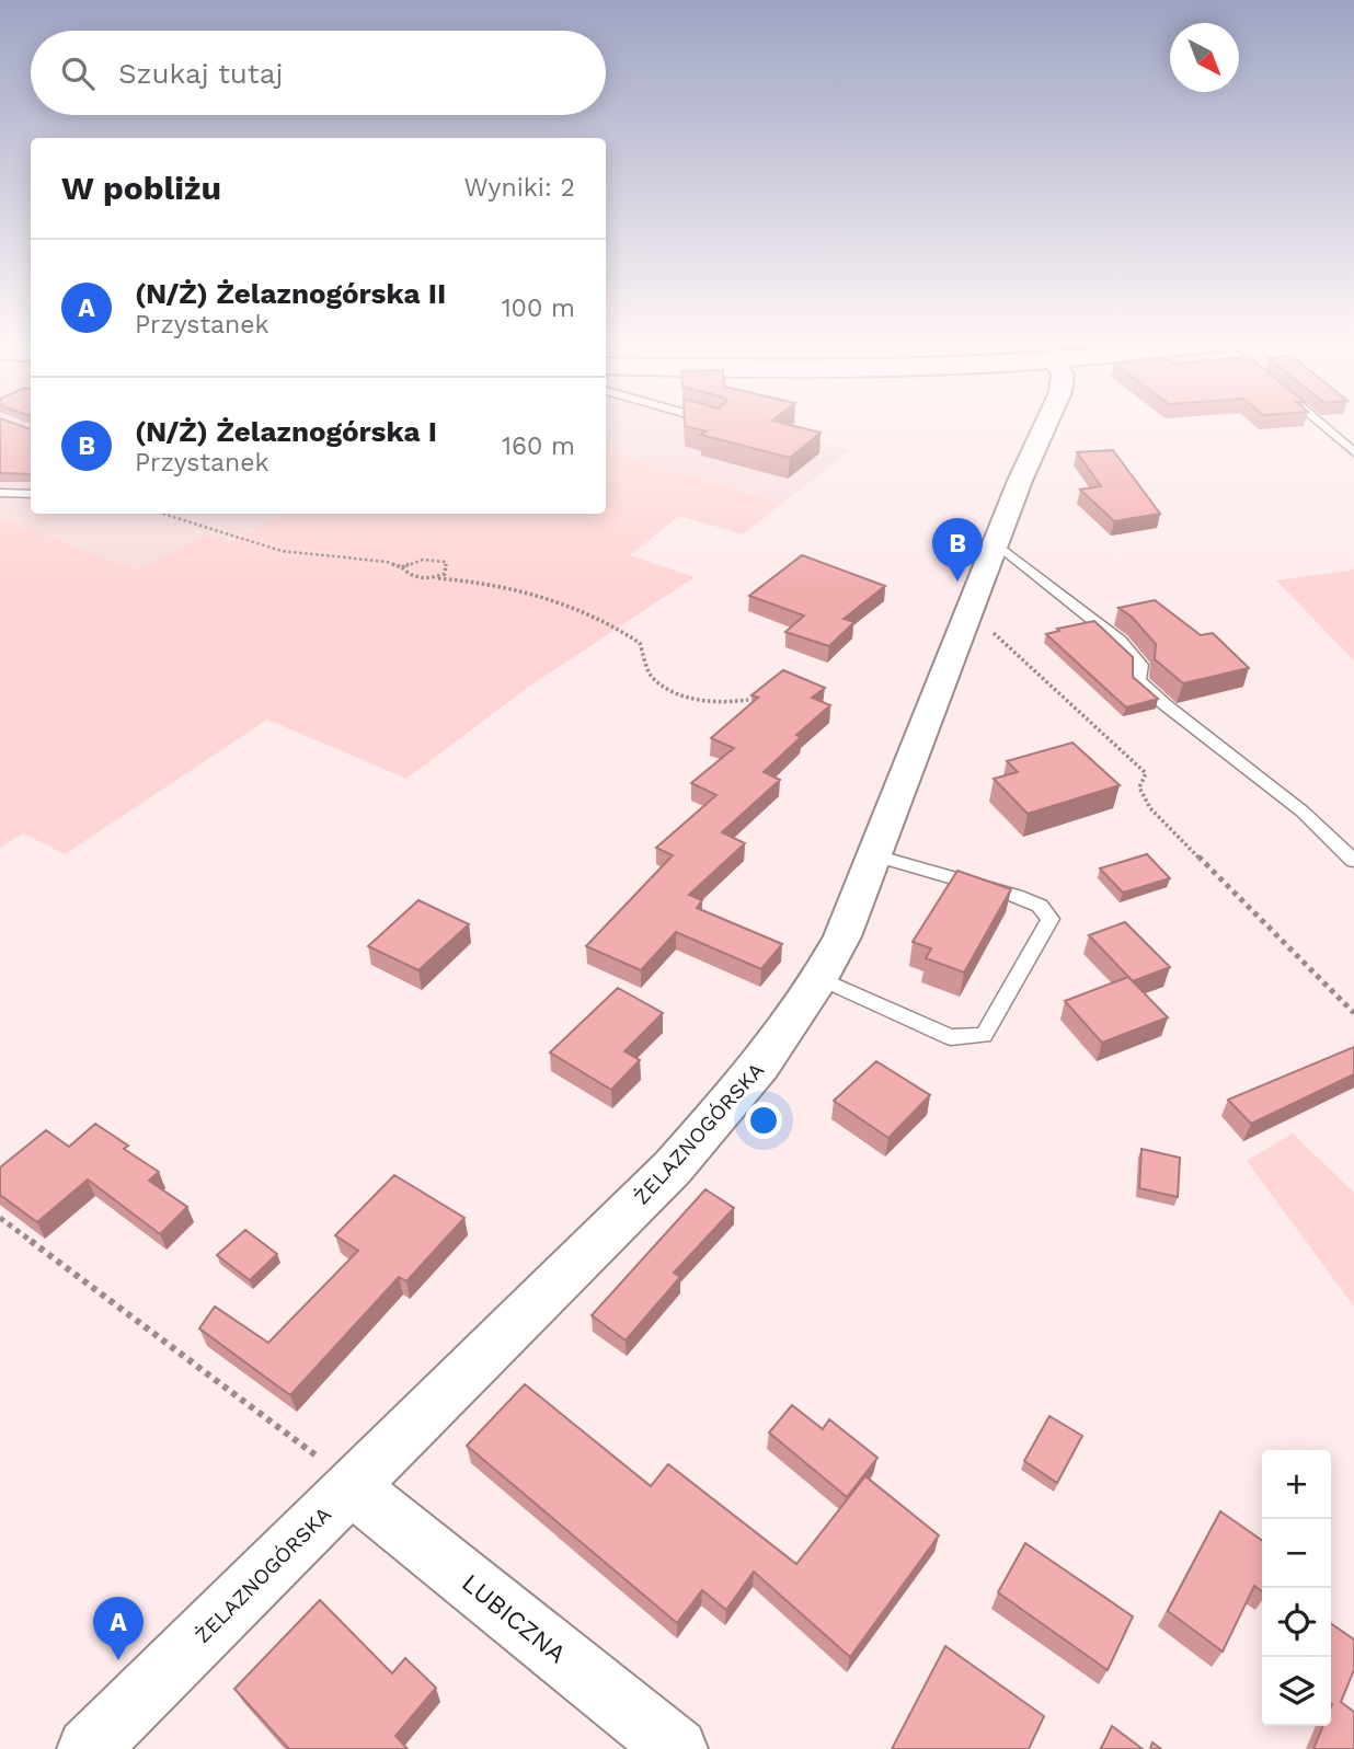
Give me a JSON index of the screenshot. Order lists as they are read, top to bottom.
{
  "streets": {
    "street": ["ŻELAZNOGÓRSKA", "LUBICZNA"]
  },
  "crossings": [
    ["ŻELAZNOGÓRSKA", "LUBICZNA"]
  ],
  "north": "bottom right",
  "page": {
    "search": "Szukaj tutaj",
    "heading": ["W pobliżu", "Wyniki: 2"],
    "list": [
      {
        "mark": "A",
        "name": "(N/Ż) Żelaznogórska II",
        "note": "Przystanek",
        "value": "100 m"
      },
      {
        "mark": "B",
        "name": "(N/Ż) Żelaznogórska I",
        "note": "Przystanek",
        "value": "160 m"
      }
    ],
    "pins": ["B", "A"],
    "map_buttons": ["+", "−"]
  }
}
